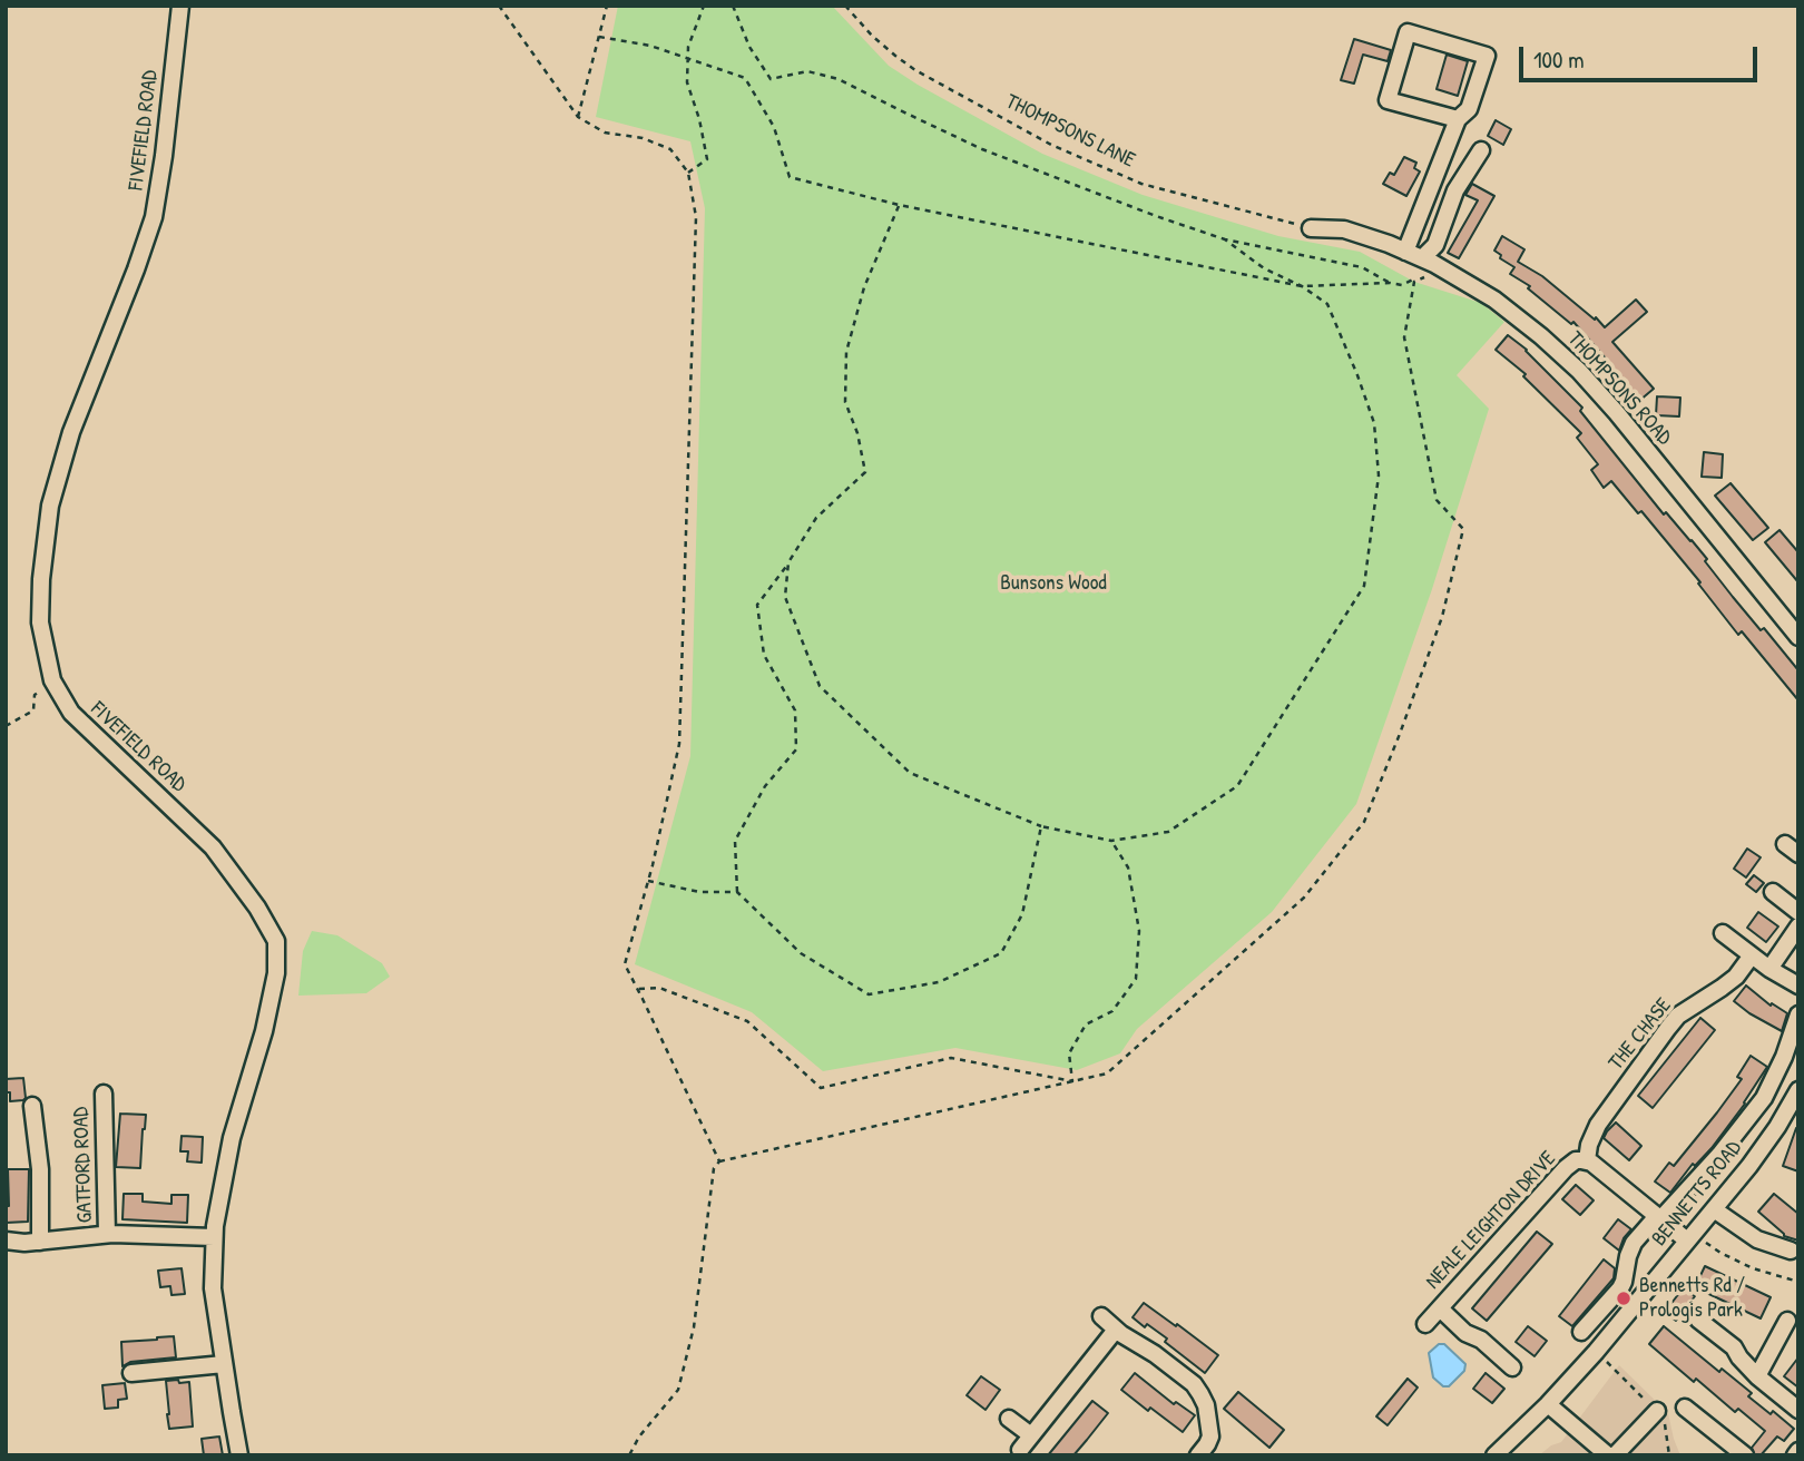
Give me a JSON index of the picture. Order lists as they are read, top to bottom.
{
  "streets": {
    "street": [
      "FIVEFIELD ROAD",
      "THOMPSONS ROAD",
      "THE CHASE",
      "GATFORD ROAD",
      "BENNETTS ROAD",
      "NEALE LEIGHTON DRIVE"
    ],
    "path": ["THOMPSONS LANE"]
  },
  "crossings": [
    ["THOMPSONS LANE", "THOMPSONS ROAD"],
    ["THE CHASE", "NEALE LEIGHTON DRIVE"],
    ["BENNETTS ROAD", "NEALE LEIGHTON DRIVE"]
  ],
  "parks": ["Bunsons Wood"],
  "places": ["Bennetts Rd / Prologis Park"],
  "scale_bar": "100 m"
}
